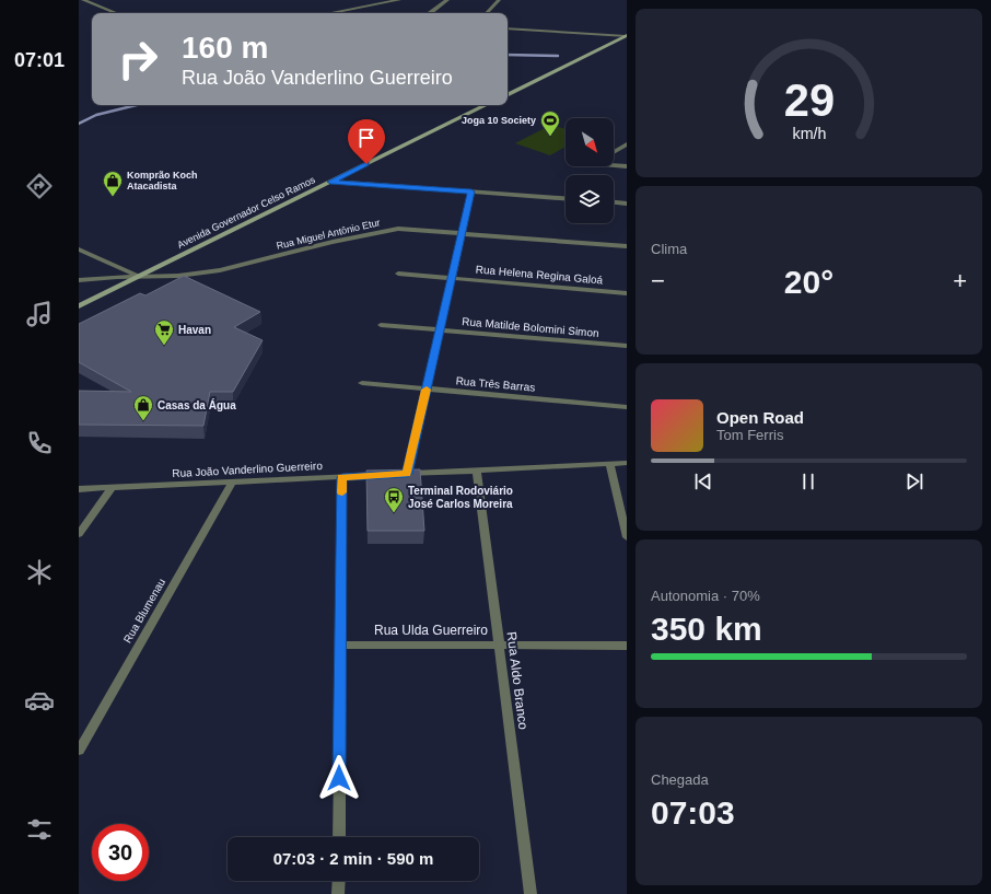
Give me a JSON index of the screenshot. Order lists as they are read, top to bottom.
{
  "streets": {
    "main road": ["Avenida Governador Celso Ramos"],
    "street": [
      "Rua Miguel Antônio Etur",
      "Rua Helena Regina Galoá",
      "Rua Matilde Bolomini Simon",
      "Rua Três Barras",
      "Rua João Vanderlino Guerreiro",
      "Rua Blumenau",
      "Rua Ulda Guerreiro",
      "Rua Aldo Branco"
    ]
  },
  "crossings": [
    ["Avenida Governador Celso Ramos", "Rua Miguel Antônio Etur"],
    ["Rua João Vanderlino Guerreiro", "Rua Blumenau"],
    ["Rua João Vanderlino Guerreiro", "Rua Aldo Branco"],
    ["Rua Ulda Guerreiro", "Rua Aldo Branco"]
  ],
  "places": {
    "sports": ["Joga 10 Society"],
    "shop": ["Komprão Koch Atacadista", "Casas da Água"],
    "supermarket": ["Havan"],
    "bus stop": ["Terminal Rodoviário José Carlos Moreira"]
  },
  "north": "bottom right",
  "page": {
    "tabs": "07:01",
    "turn": ["160 m", "Rua João Vanderlino Guerreiro"],
    "tile": [
      "Clima",
      ["Autonomia · 70%", "350 km"],
      ["Chegada", "07:03"]
    ],
    "heat": ["−", "20°", "+"],
    "song": ["Open Road", "Tom Ferris"],
    "limit": "30",
    "trip": "07:03 · 2 min · 590 m",
    "gauge": ["29", "km/h"]
  }
}
